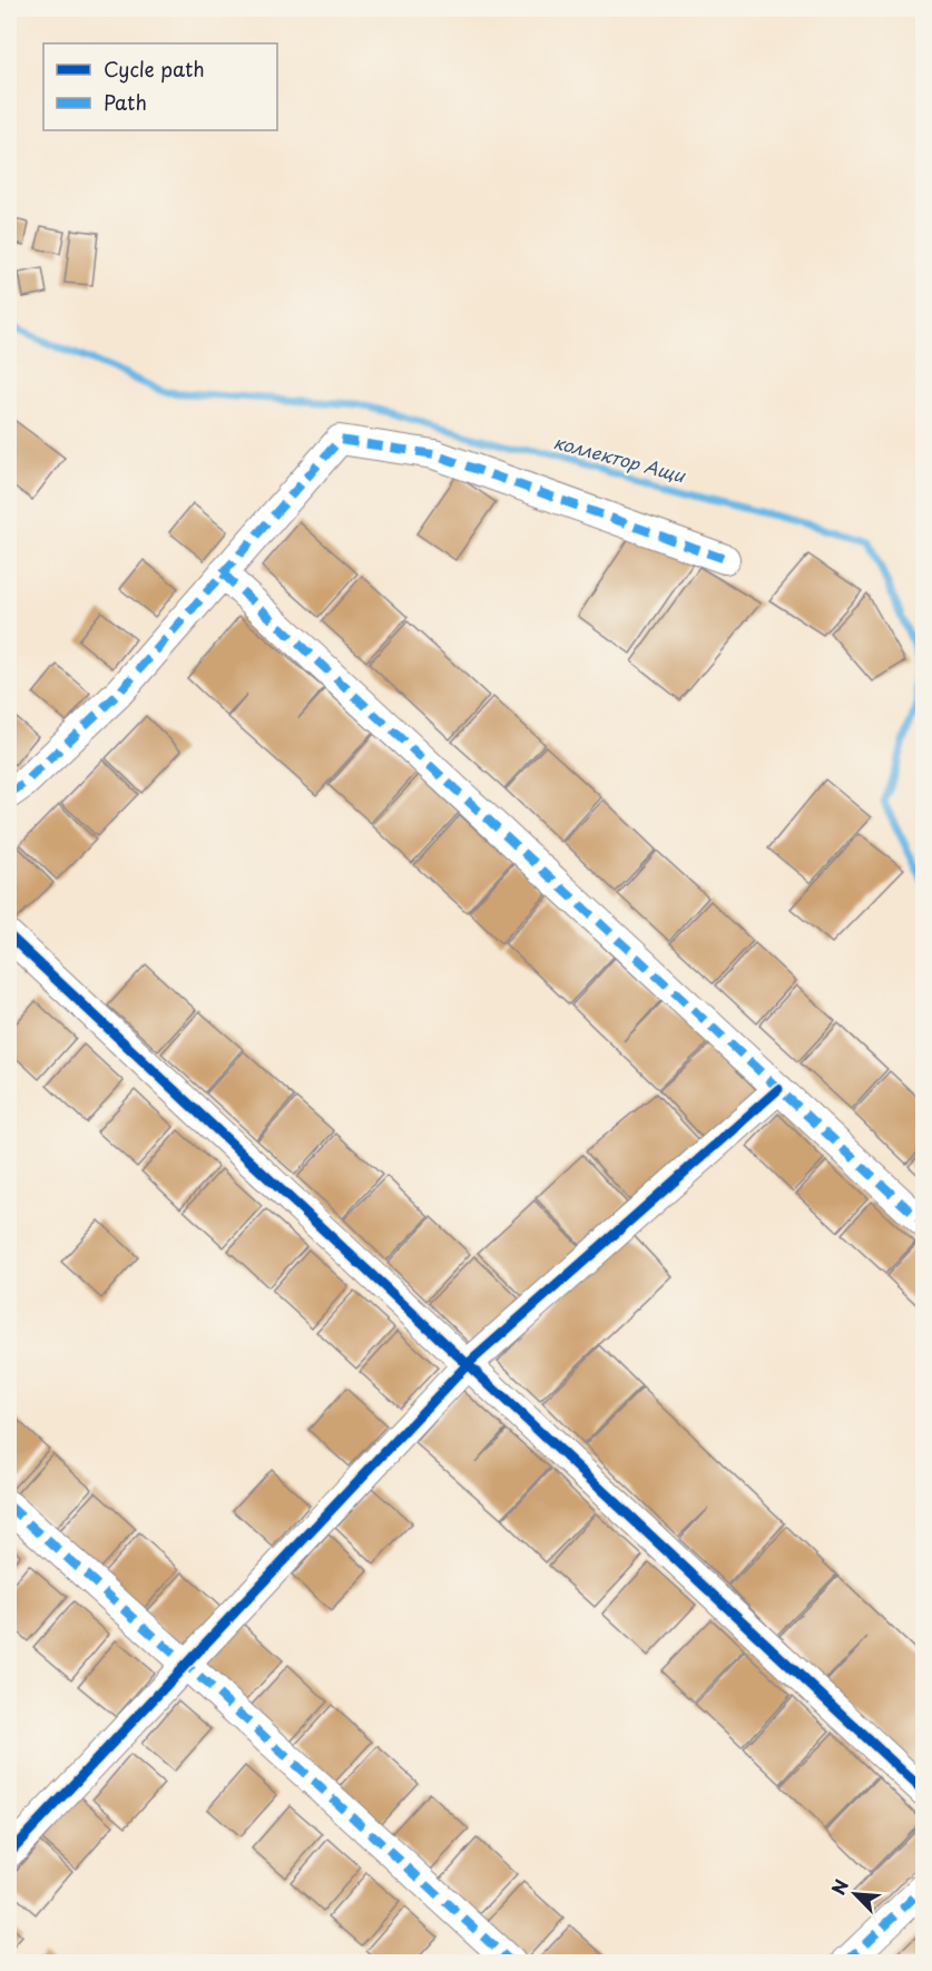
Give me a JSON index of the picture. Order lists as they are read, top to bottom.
{
  "water": ["коллектор Ащи"],
  "legend": ["Cycle path", "Path"],
  "north": "top left"
}
